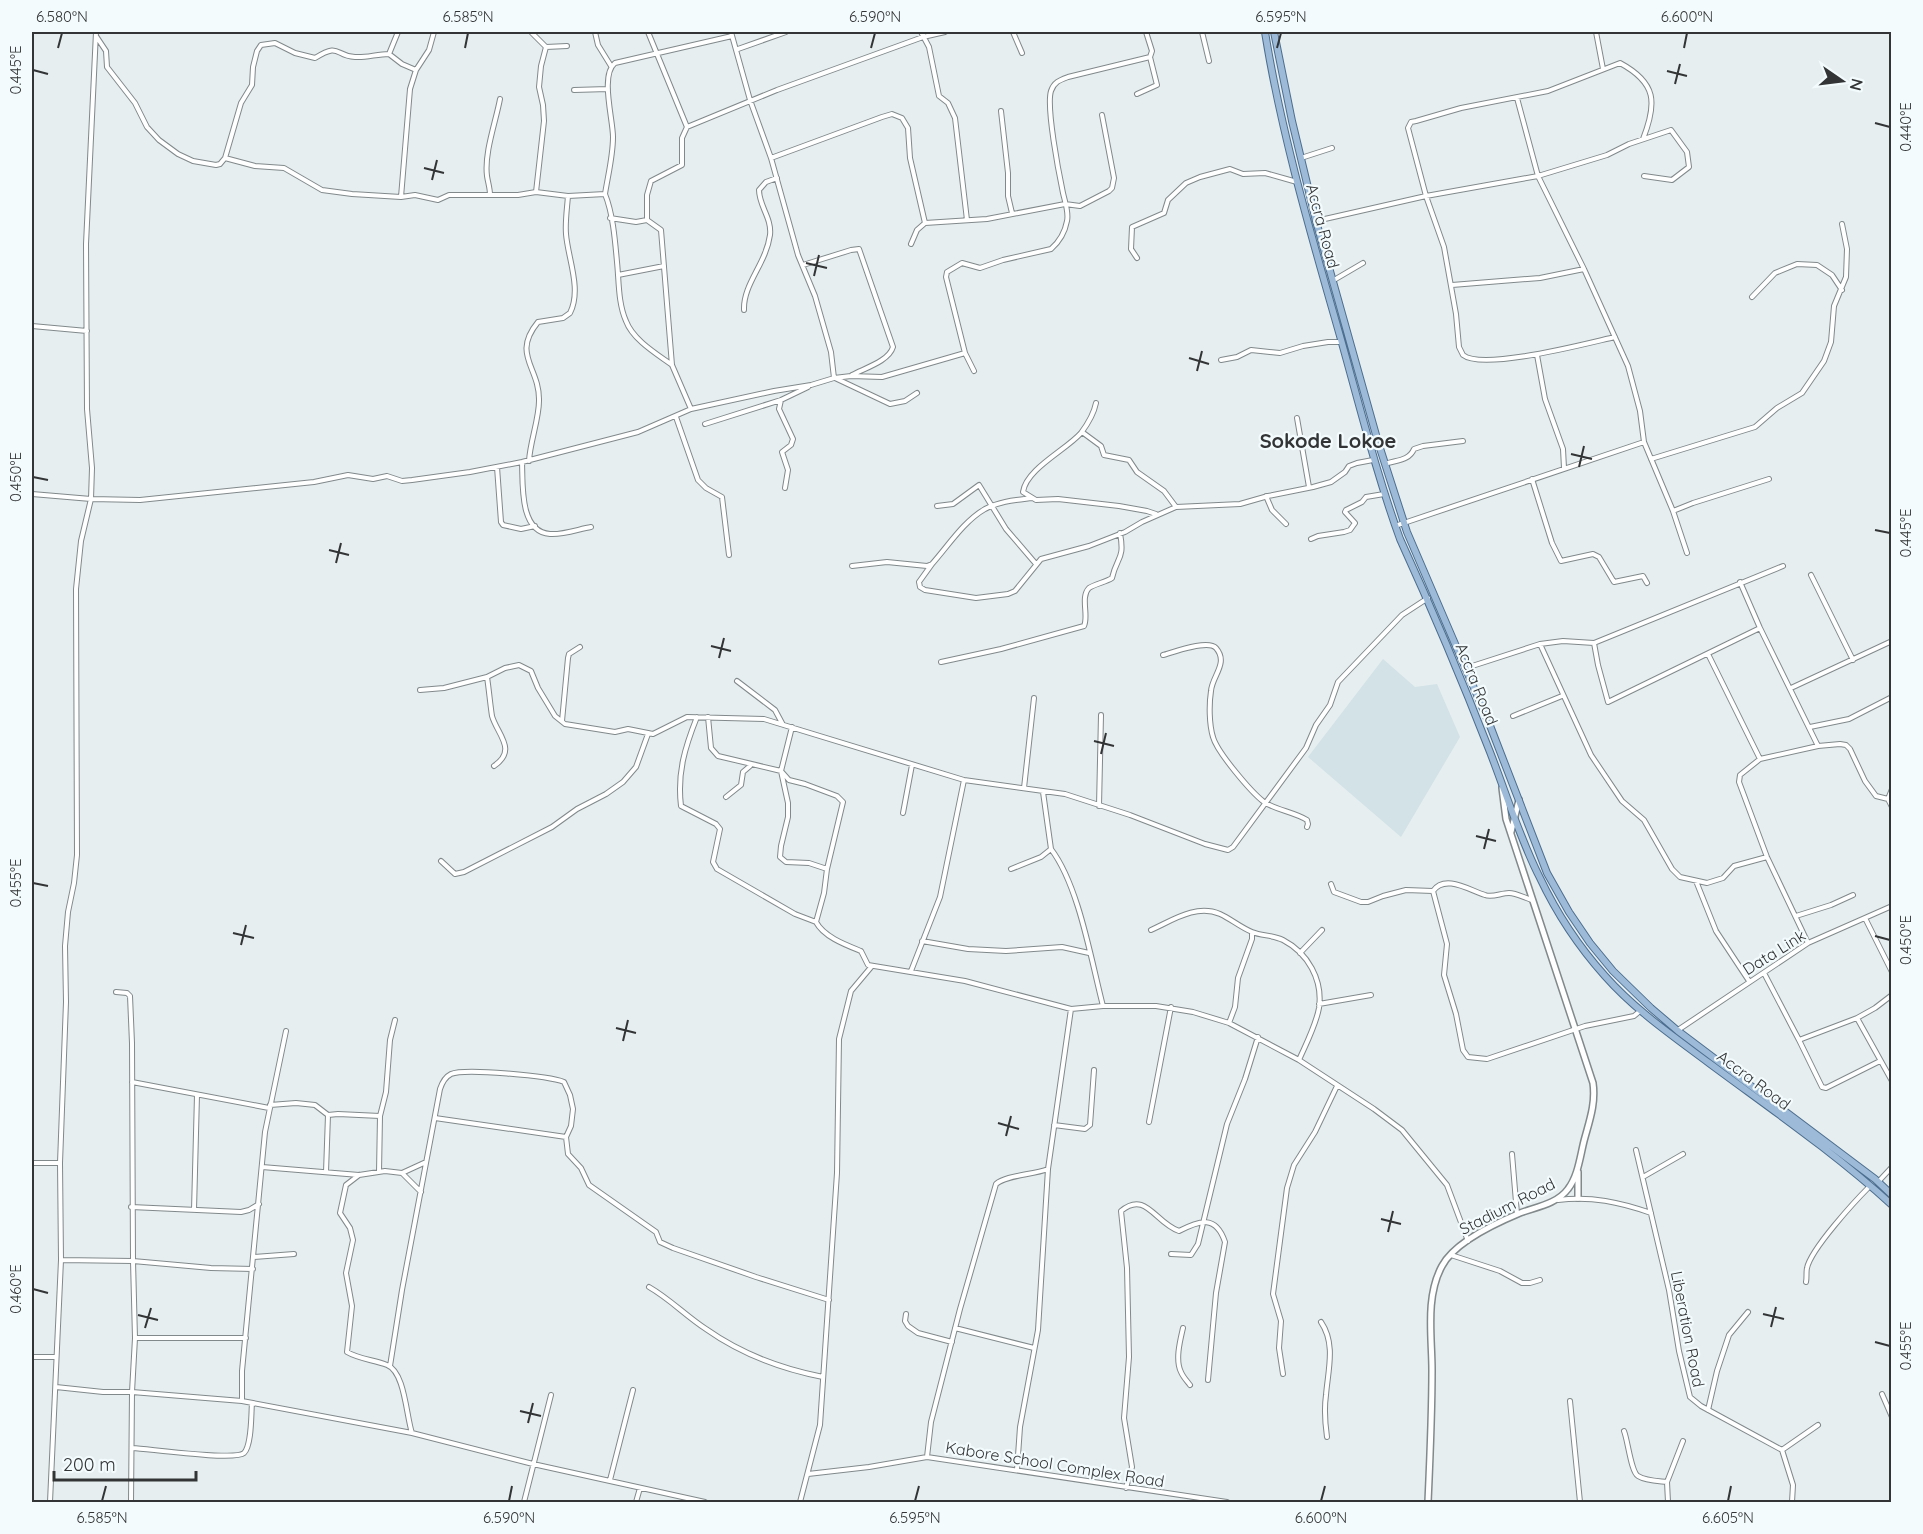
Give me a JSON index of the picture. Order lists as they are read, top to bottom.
{
  "streets": {
    "main road": ["Accra Road", "Stadium Road"],
    "street": ["Data Link", "Liberation Road", "Kabore School Complex Road"]
  },
  "crossings": [
    ["Accra Road", "Data Link"],
    ["Accra Road", "Stadium Road"]
  ],
  "districts": ["Sokode Lokoe"],
  "scale_bar": "200 m",
  "north": "right",
  "coordinates": [
    "6.580°N",
    "6.585°N",
    "6.590°N",
    "6.595°N",
    "6.600°N",
    "0.445°E",
    "0.440°E",
    "0.450°E",
    "0.455°E",
    "0.460°E",
    "6.605°N"
  ]
}
